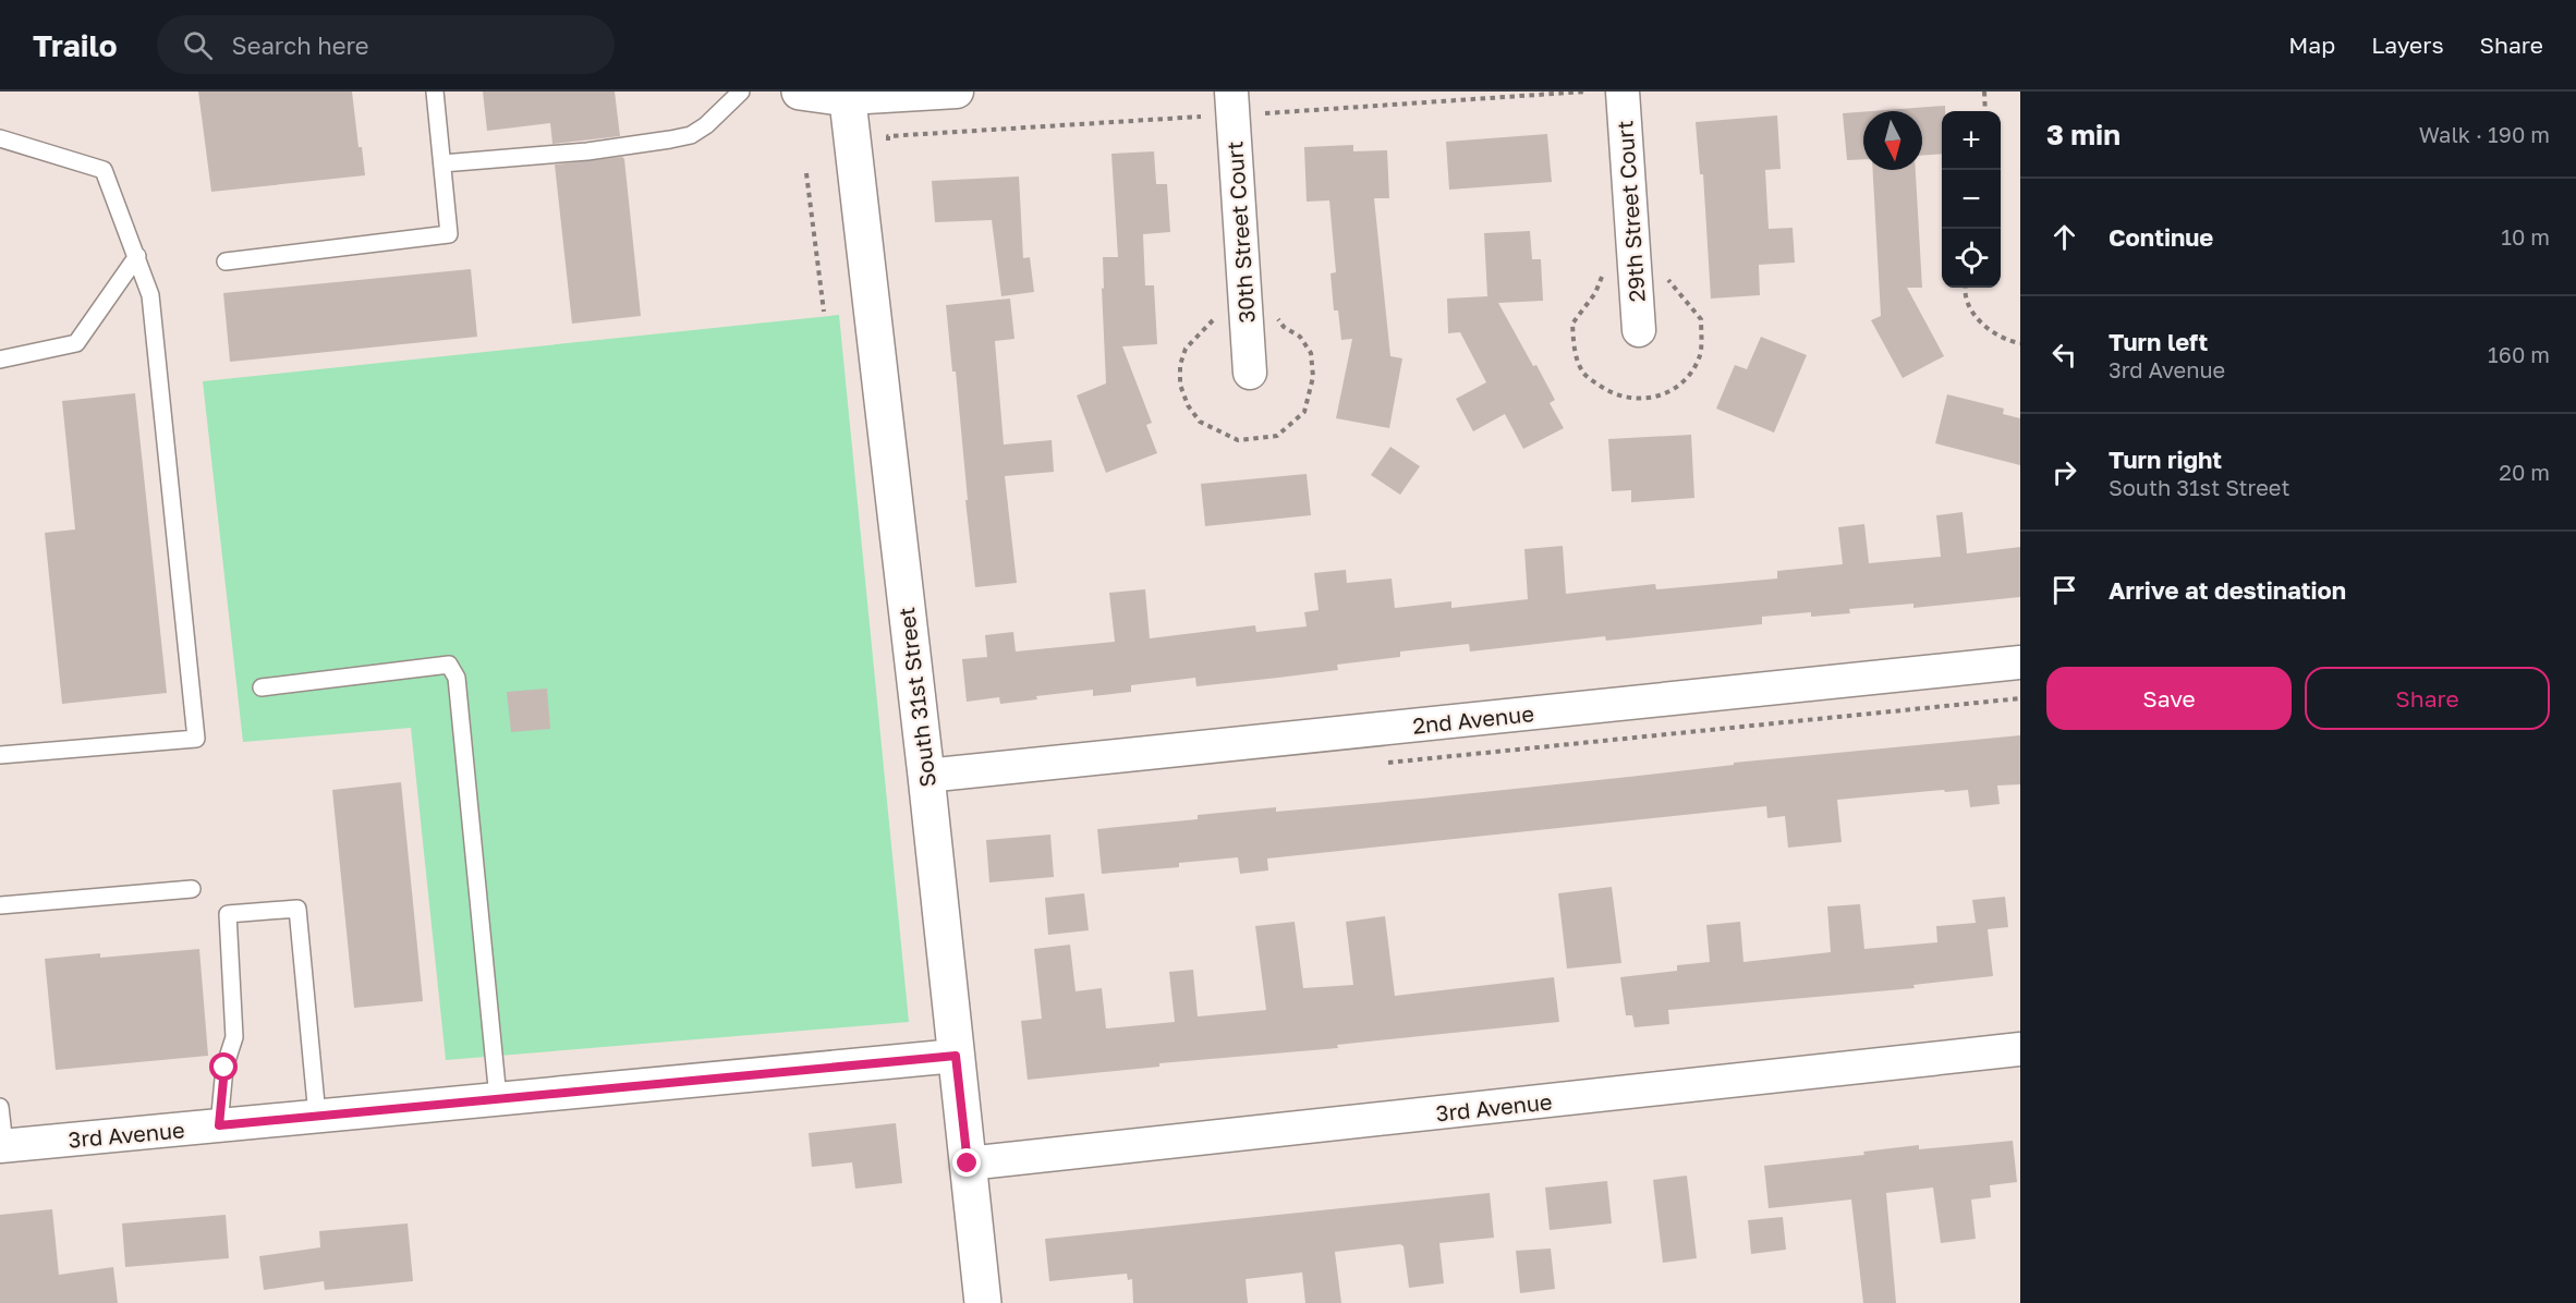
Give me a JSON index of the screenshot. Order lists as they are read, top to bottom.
{
  "streets": {
    "street": [
      "29th Street Court",
      "30th Street Court",
      "South 31st Street",
      "2nd Avenue",
      "3rd Avenue"
    ]
  },
  "crossings": [
    ["South 31st Street", "2nd Avenue"],
    ["South 31st Street", "3rd Avenue"]
  ],
  "north": "bottom",
  "page": {
    "header": "Trailo",
    "search": "Search here",
    "nav": ["Map", "Layers", "Share"],
    "heading": ["3 min", "Walk · 190 m"],
    "map_buttons": ["+", "−"],
    "list": [
      ["Continue", "10 m"],
      ["Turn left", "3rd Avenue", "160 m"],
      ["Turn right", "South 31st Street", "20 m"],
      "Arrive at destination"
    ],
    "buttons": ["Save", "Share"]
  }
}
